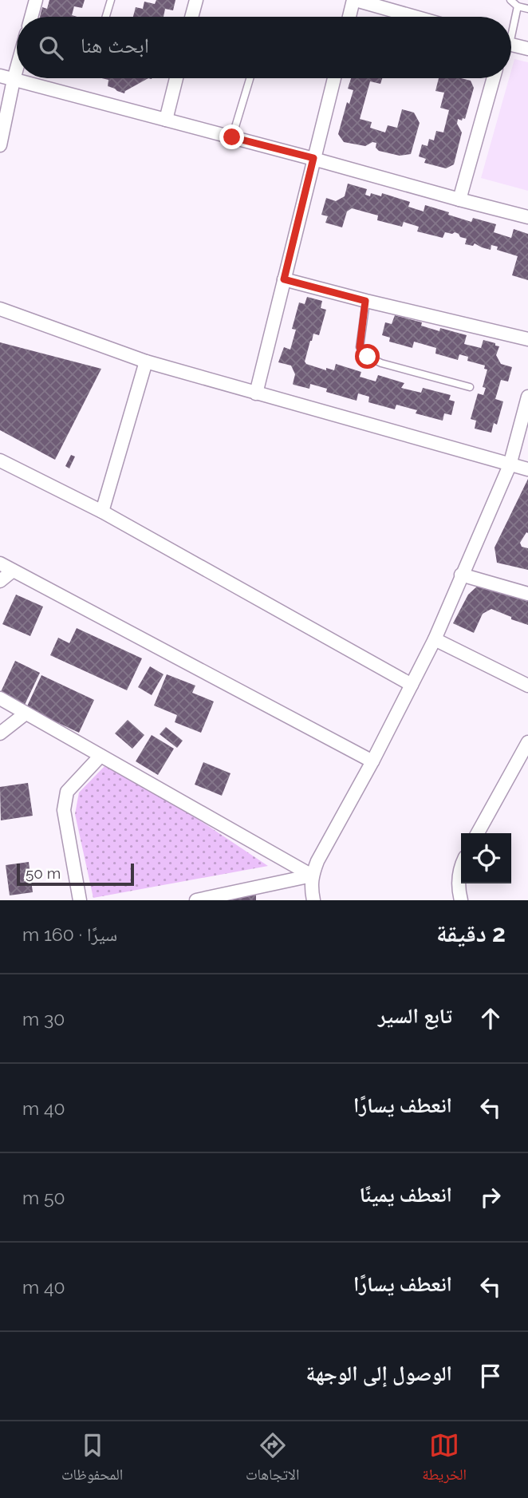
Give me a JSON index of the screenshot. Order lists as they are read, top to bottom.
{
  "scale_bar": "50 m",
  "page": {
    "search": "ابحث هنا",
    "scale": "50 m",
    "heading": ["2 دقيقة", "سيرًا · 160 m"],
    "list": [
      ["تابع السير", "30 m"],
      ["انعطف يسارًا", "40 m"],
      ["انعطف يمينًا", "50 m"],
      ["انعطف يسارًا", "40 m"],
      "الوصول إلى الوجهة"
    ],
    "nav": ["الخريطة", "الاتجاهات", "المحفوظات"]
  }
}
